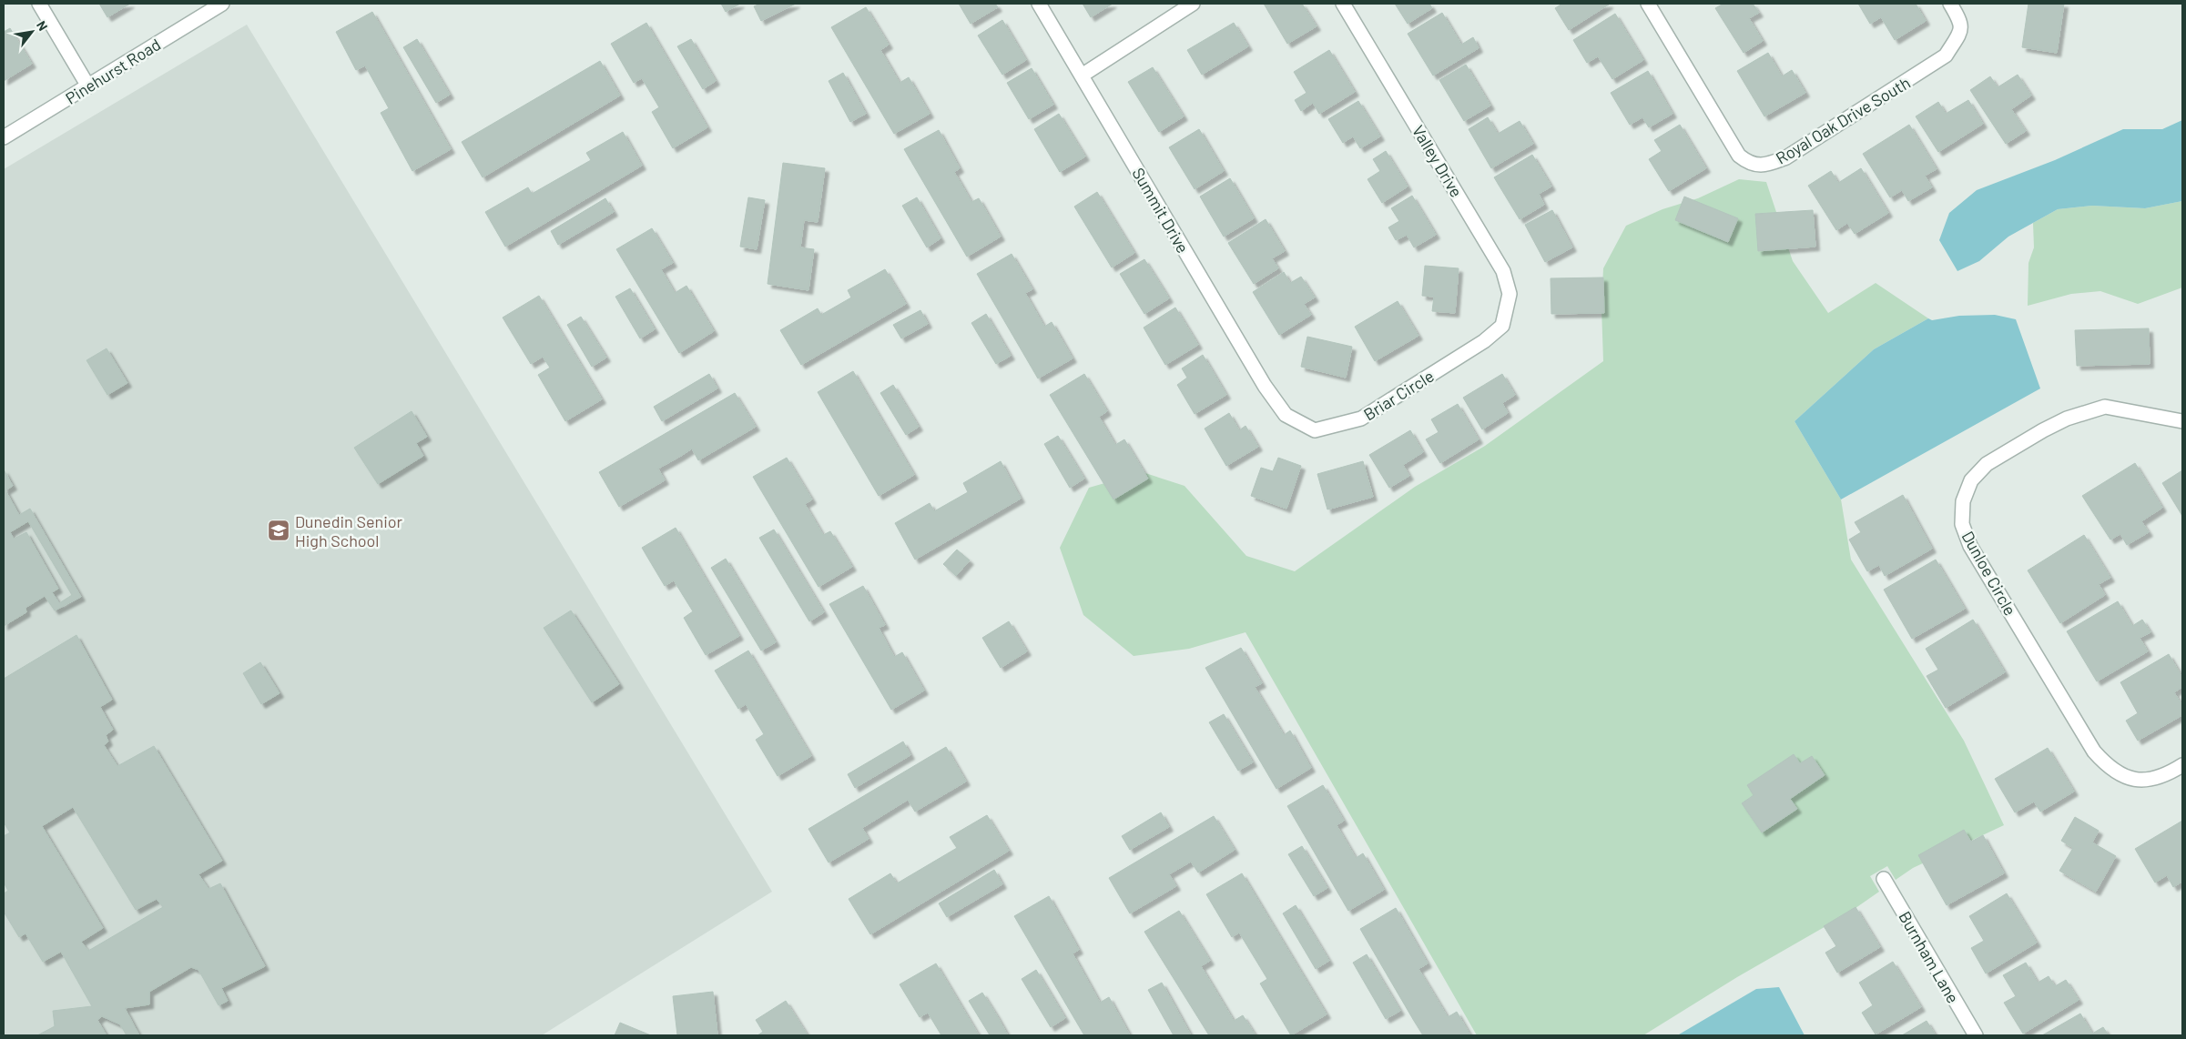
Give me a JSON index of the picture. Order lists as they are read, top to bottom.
{
  "streets": {
    "street": [
      "Pinehurst Road",
      "Royal Oak Drive South",
      "Valley Drive",
      "Summit Drive",
      "Briar Circle",
      "Dunloe Circle",
      "Burnham Lane"
    ]
  },
  "crossings": [
    ["Valley Drive", "Briar Circle"],
    ["Summit Drive", "Briar Circle"]
  ],
  "places": {
    "school or university": ["Dunedin Senior High School"]
  },
  "north": "top right"
}
